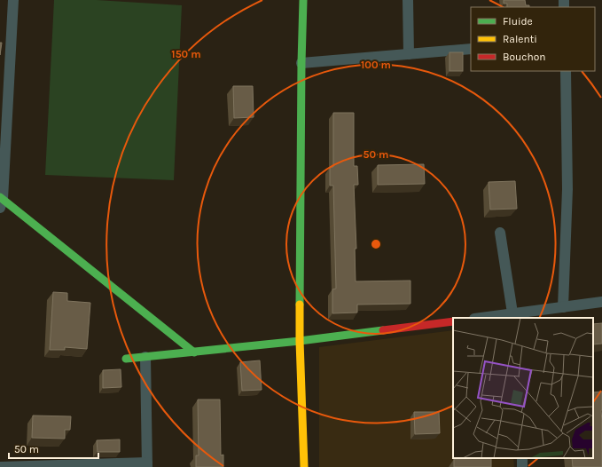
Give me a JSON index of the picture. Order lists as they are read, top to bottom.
{
  "legend": ["Fluide", "Ralenti", "Bouchon"],
  "scale_bar": "50 m",
  "rings": ["150 m", "100 m", "50 m"]
}
